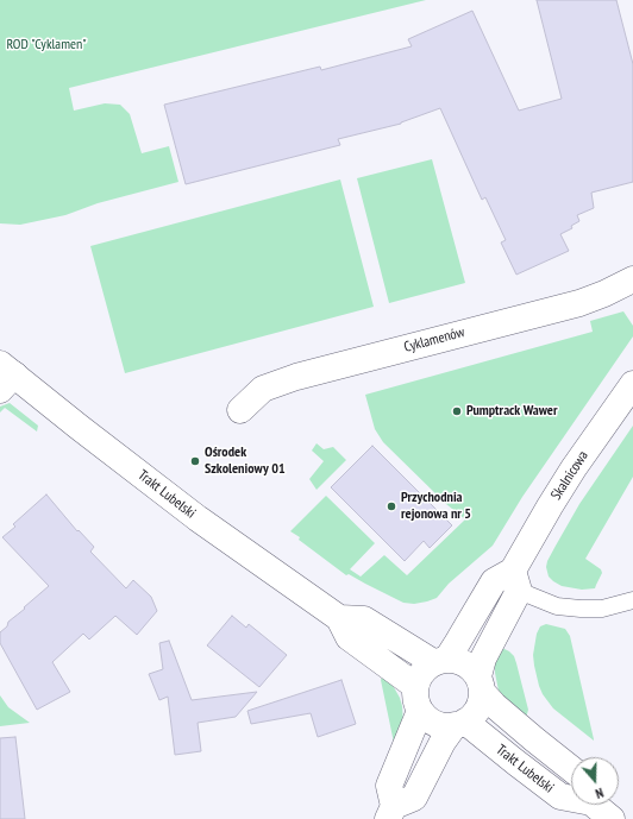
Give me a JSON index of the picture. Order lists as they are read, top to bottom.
{
  "streets": {
    "street": ["Cyklamenów", "Skalnicowa", "Trakt Lubelski"]
  },
  "crossings": [
    ["Skalnicowa", "Trakt Lubelski"]
  ],
  "parks": ["ROD \"Cyklamen\""],
  "places": ["Pumptrack Wawer", "Ośrodek Szkoleniowy 01", "Przychodnia rejonowa nr 5"],
  "north": "bottom"
}
